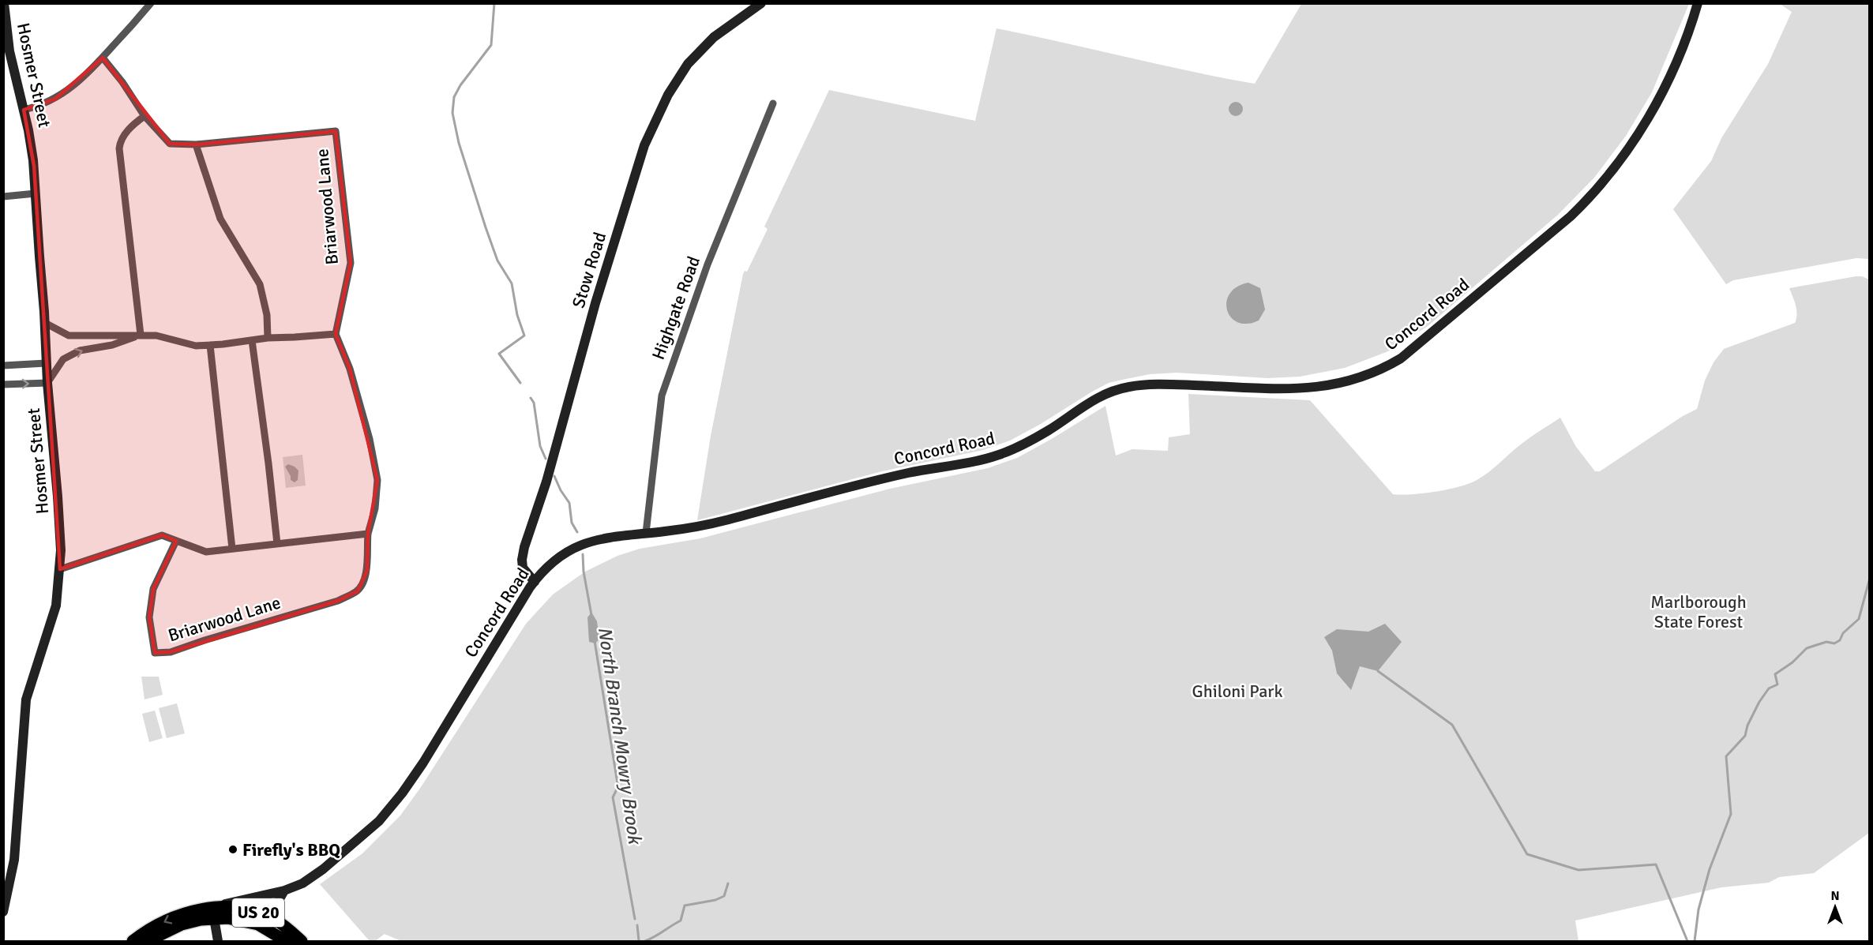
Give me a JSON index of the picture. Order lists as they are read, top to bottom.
{
  "streets": {
    "main road": ["US 20"],
    "street": [
      "Hosmer Street",
      "Briarwood Lane",
      "Stow Road",
      "Highgate Road",
      "Concord Road"
    ]
  },
  "crossings": [
    ["Stow Road", "Concord Road"],
    ["Highgate Road", "Concord Road"],
    ["Concord Road", "US 20"]
  ],
  "water": ["North Branch Mowry Brook"],
  "parks": ["Marlborough State Forest", "Ghiloni Park"],
  "places": ["Firefly's BBQ"],
  "north": "top"
}
